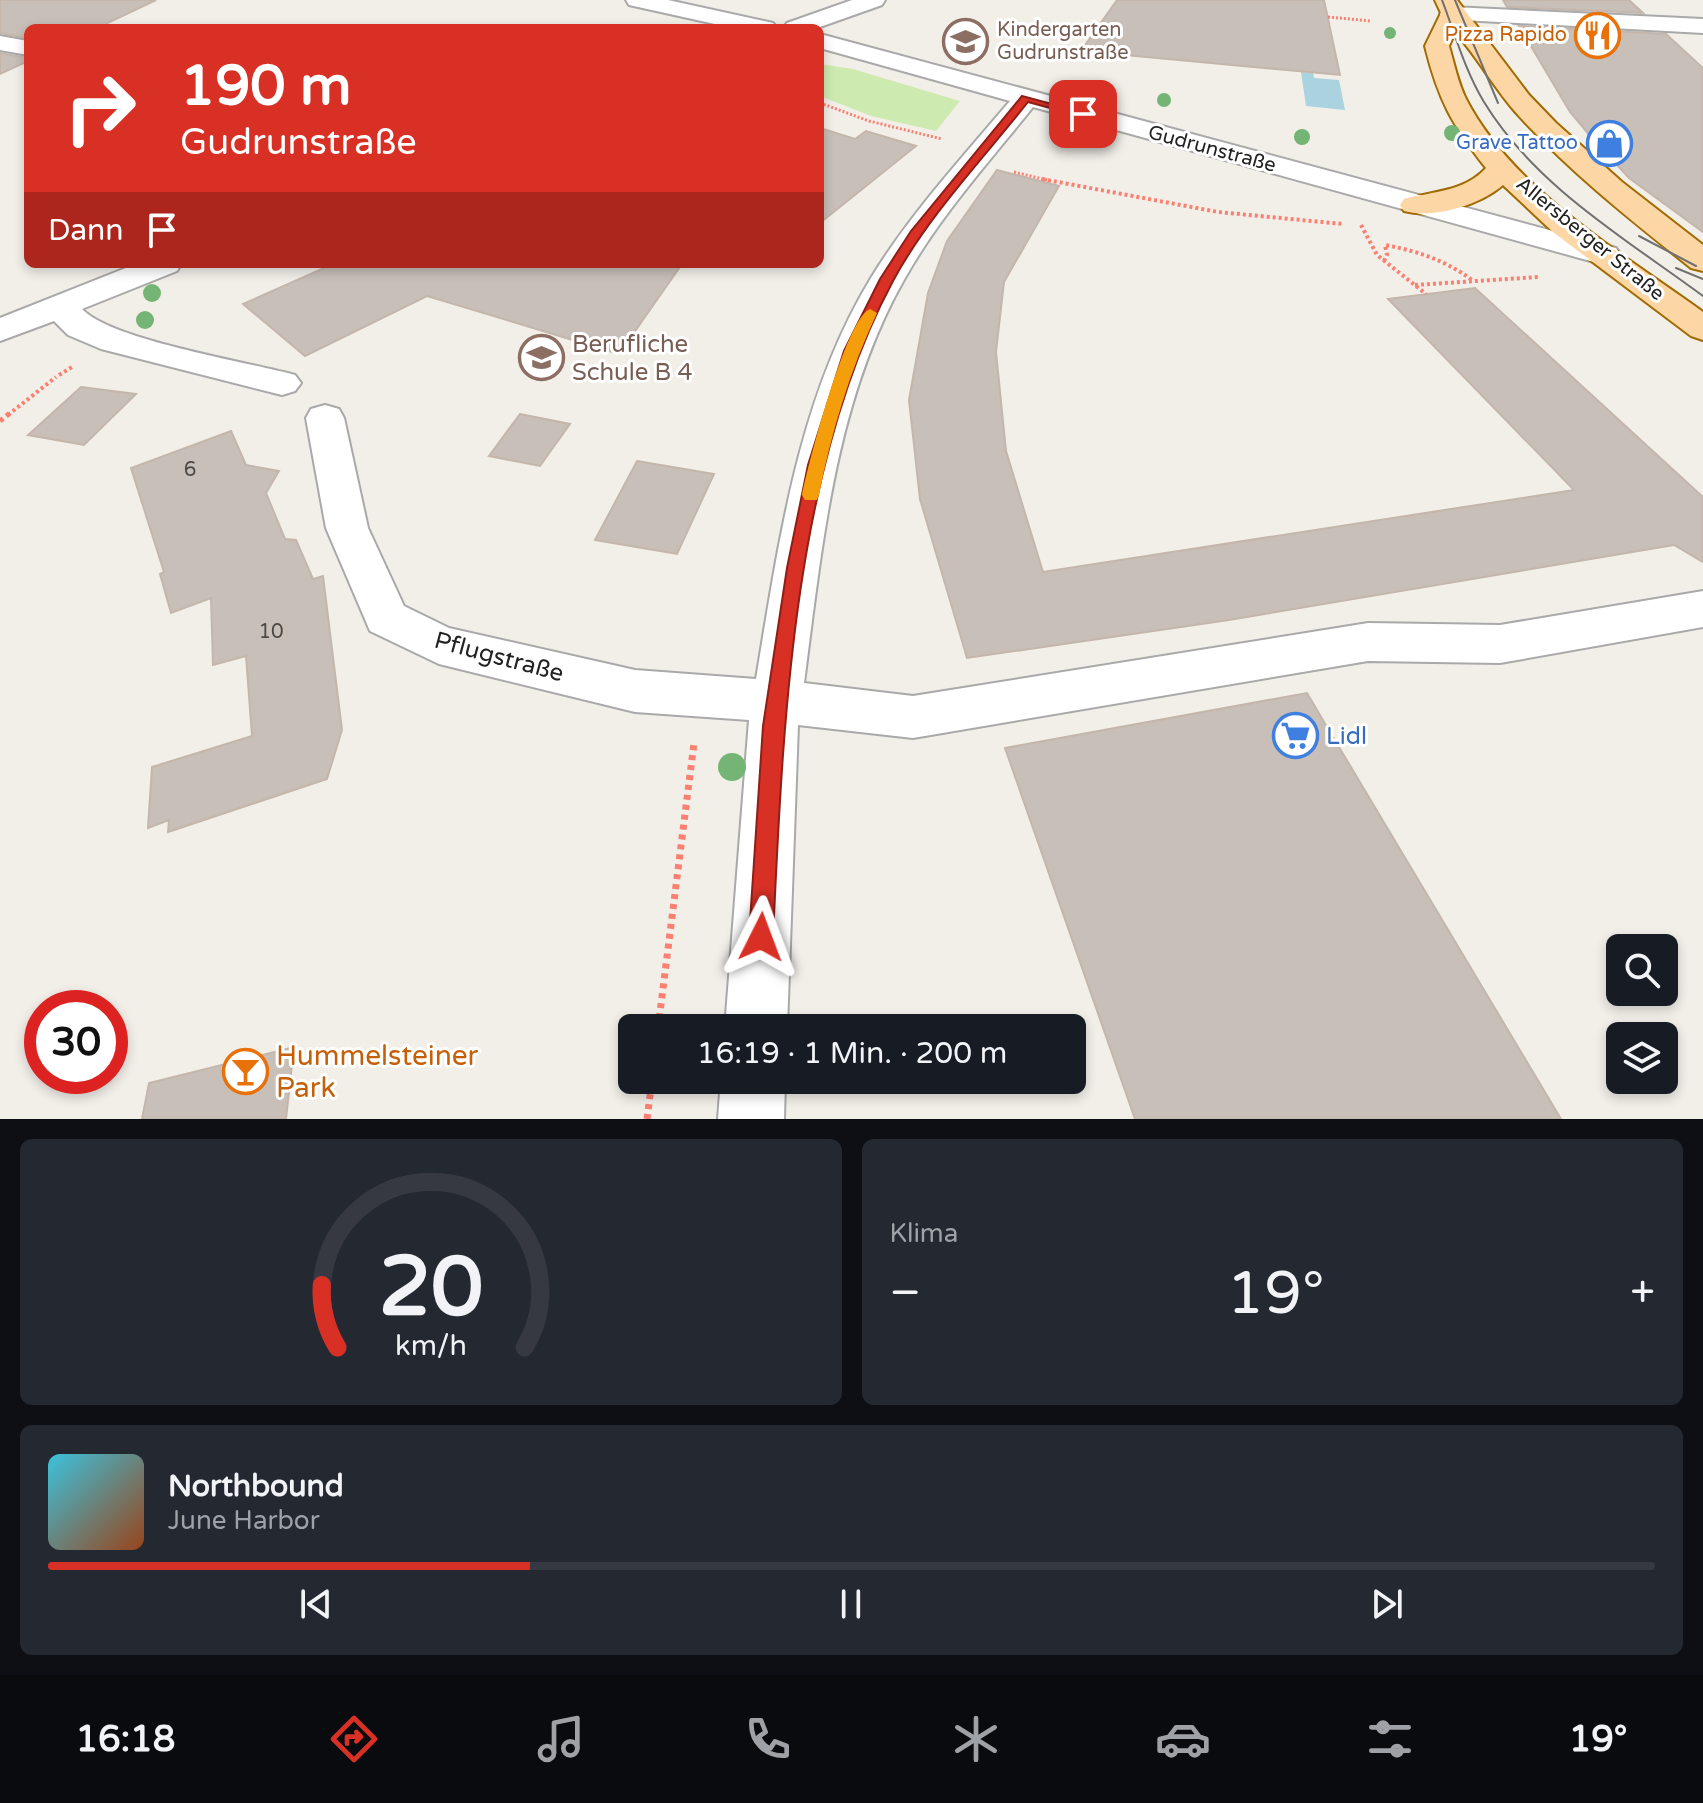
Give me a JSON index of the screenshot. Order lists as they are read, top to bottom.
{
  "streets": {
    "main road": ["Allersberger Straße"],
    "street": ["Gudrunstraße", "Pflugstraße"]
  },
  "crossings": [
    ["Gudrunstraße", "Allersberger Straße"]
  ],
  "places": {
    "restaurant": ["Pizza Rapido"],
    "school or university": ["Kindergarten Gudrunstraße", "Berufliche Schule B 4"],
    "shop": ["Grave Tattoo"],
    "supermarket": ["Lidl"],
    "bar": ["Hummelsteiner Park"]
  },
  "house_numbers": ["6", "10"],
  "page": {
    "turn": ["190 m", "Gudrunstraße"],
    "then": "Dann",
    "limit": "30",
    "trip": "16:19 · 1 Min. · 200 m",
    "tile": "Klima",
    "heat": ["−", "19°", "+"],
    "song": ["Northbound", "June Harbor"],
    "tabs": ["16:18", "19°"],
    "gauge": ["20", "km/h"]
  }
}
